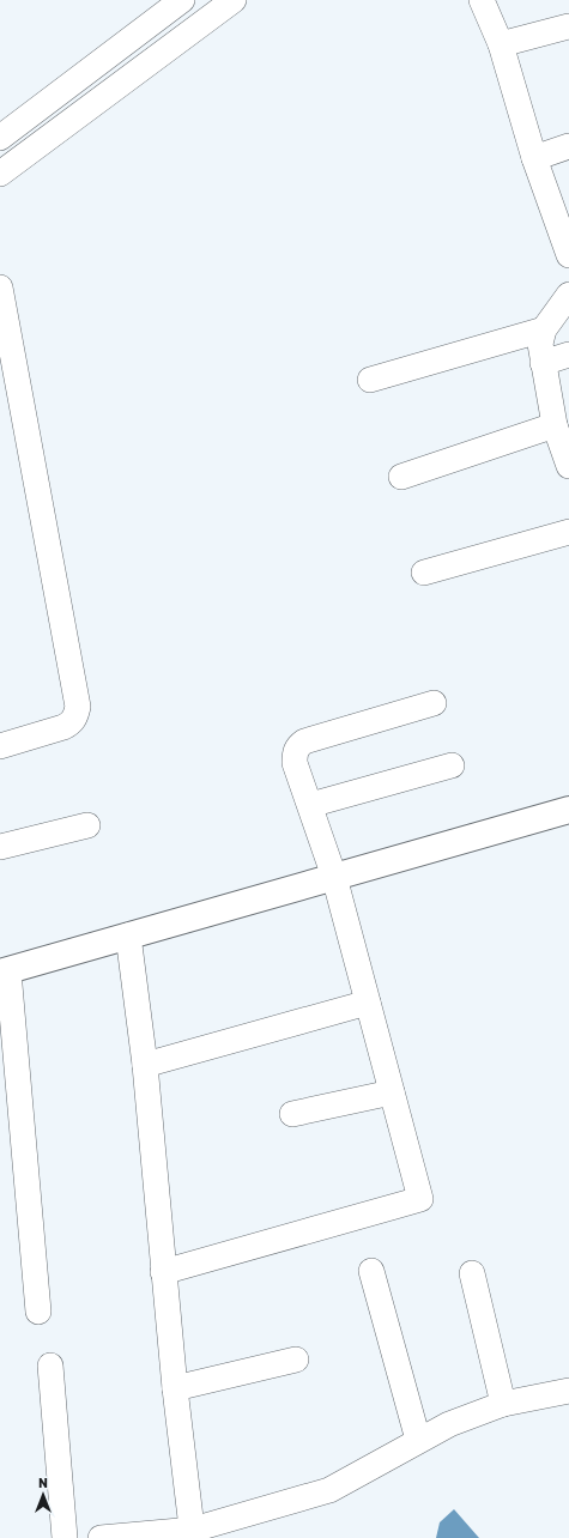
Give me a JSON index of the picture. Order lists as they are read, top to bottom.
{
  "north": "top"
}
